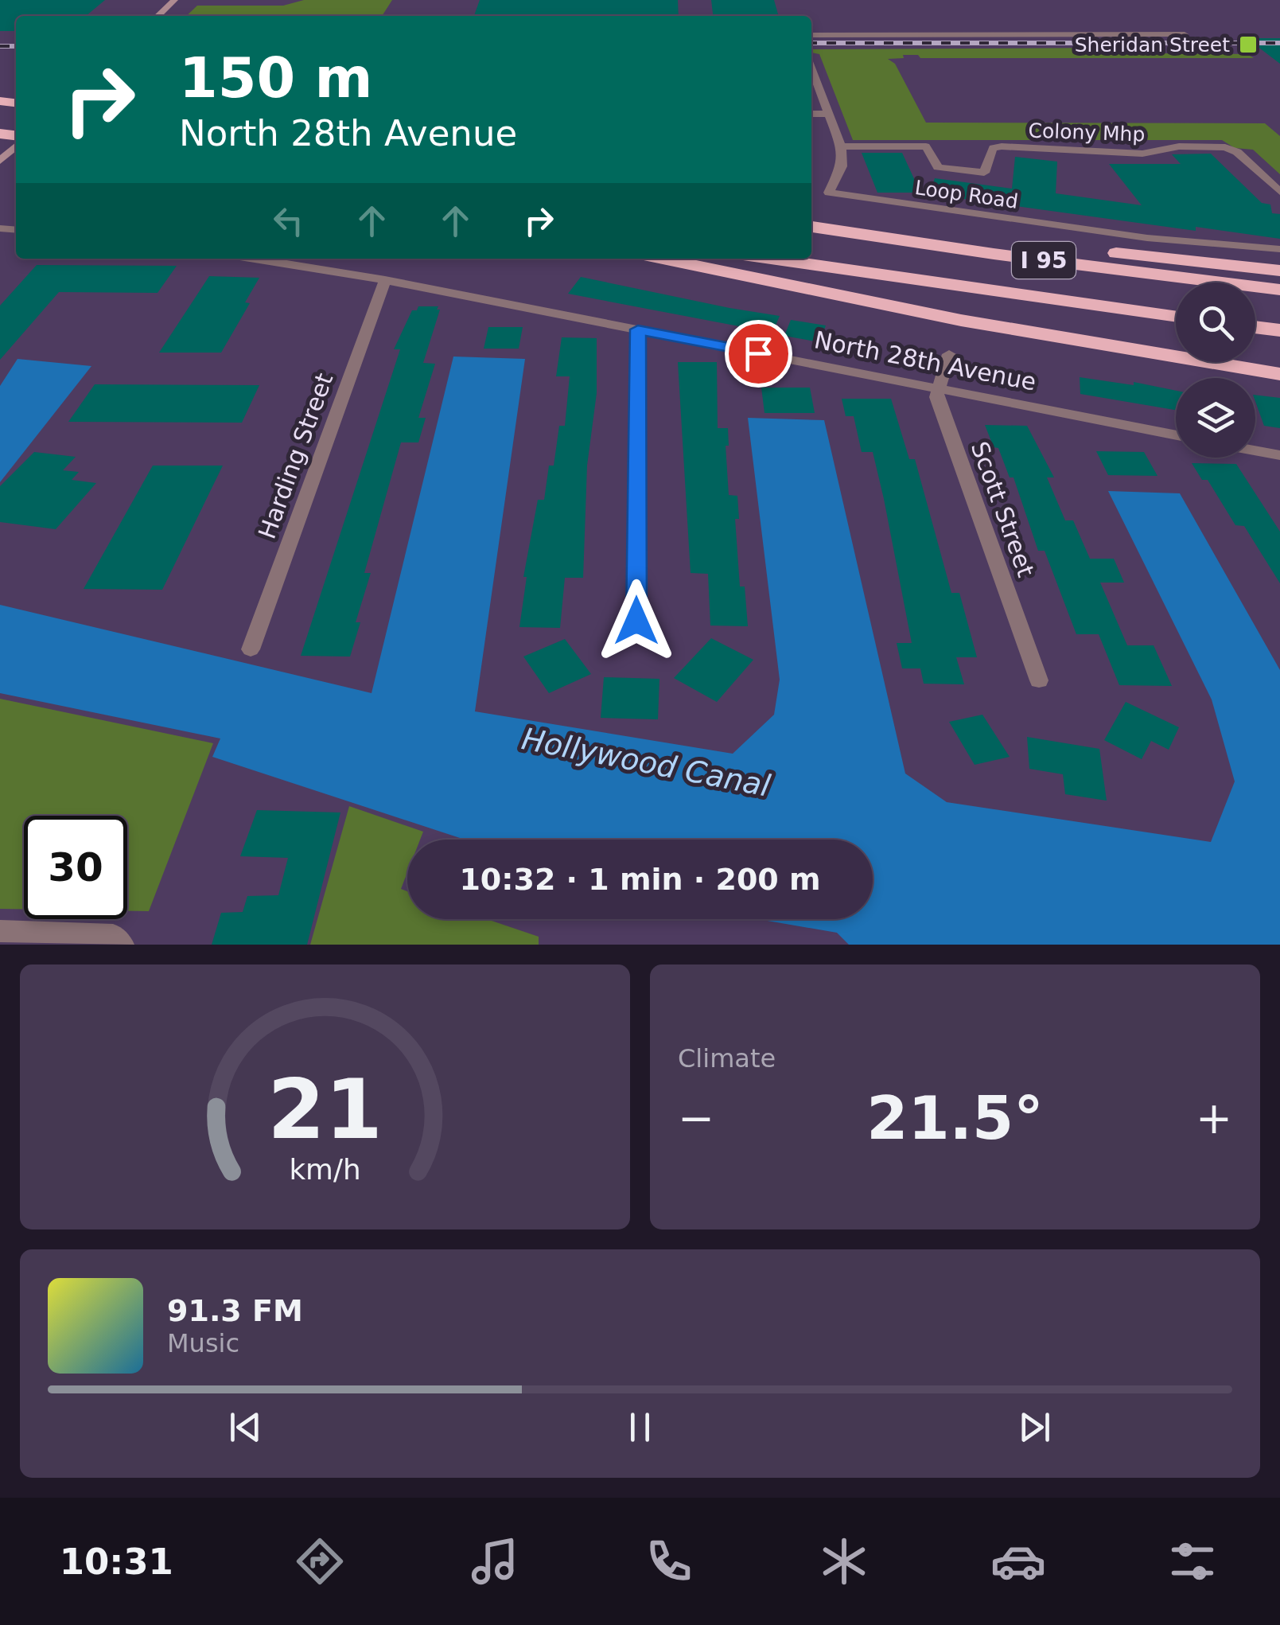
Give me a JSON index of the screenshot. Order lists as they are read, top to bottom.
{
  "streets": {
    "highway": ["I 95"],
    "street": [
      "Colony Mhp",
      "Loop Road",
      "North 28th Avenue",
      "Harding Street",
      "Scott Street"
    ]
  },
  "crossings": [
    ["Colony Mhp", "Loop Road"],
    ["North 28th Avenue", "Harding Street"],
    ["North 28th Avenue", "Scott Street"]
  ],
  "water": ["Hollywood Canal"],
  "places": {
    "transit": ["Sheridan Street"]
  },
  "page": {
    "turn": ["150 m", "North 28th Avenue"],
    "limit": "30",
    "trip": "10:32 · 1 min · 200 m",
    "tile": "Climate",
    "heat": ["−", "21.5°", "+"],
    "song": ["91.3 FM", "Music"],
    "tabs": "10:31",
    "gauge": ["21", "km/h"]
  }
}
